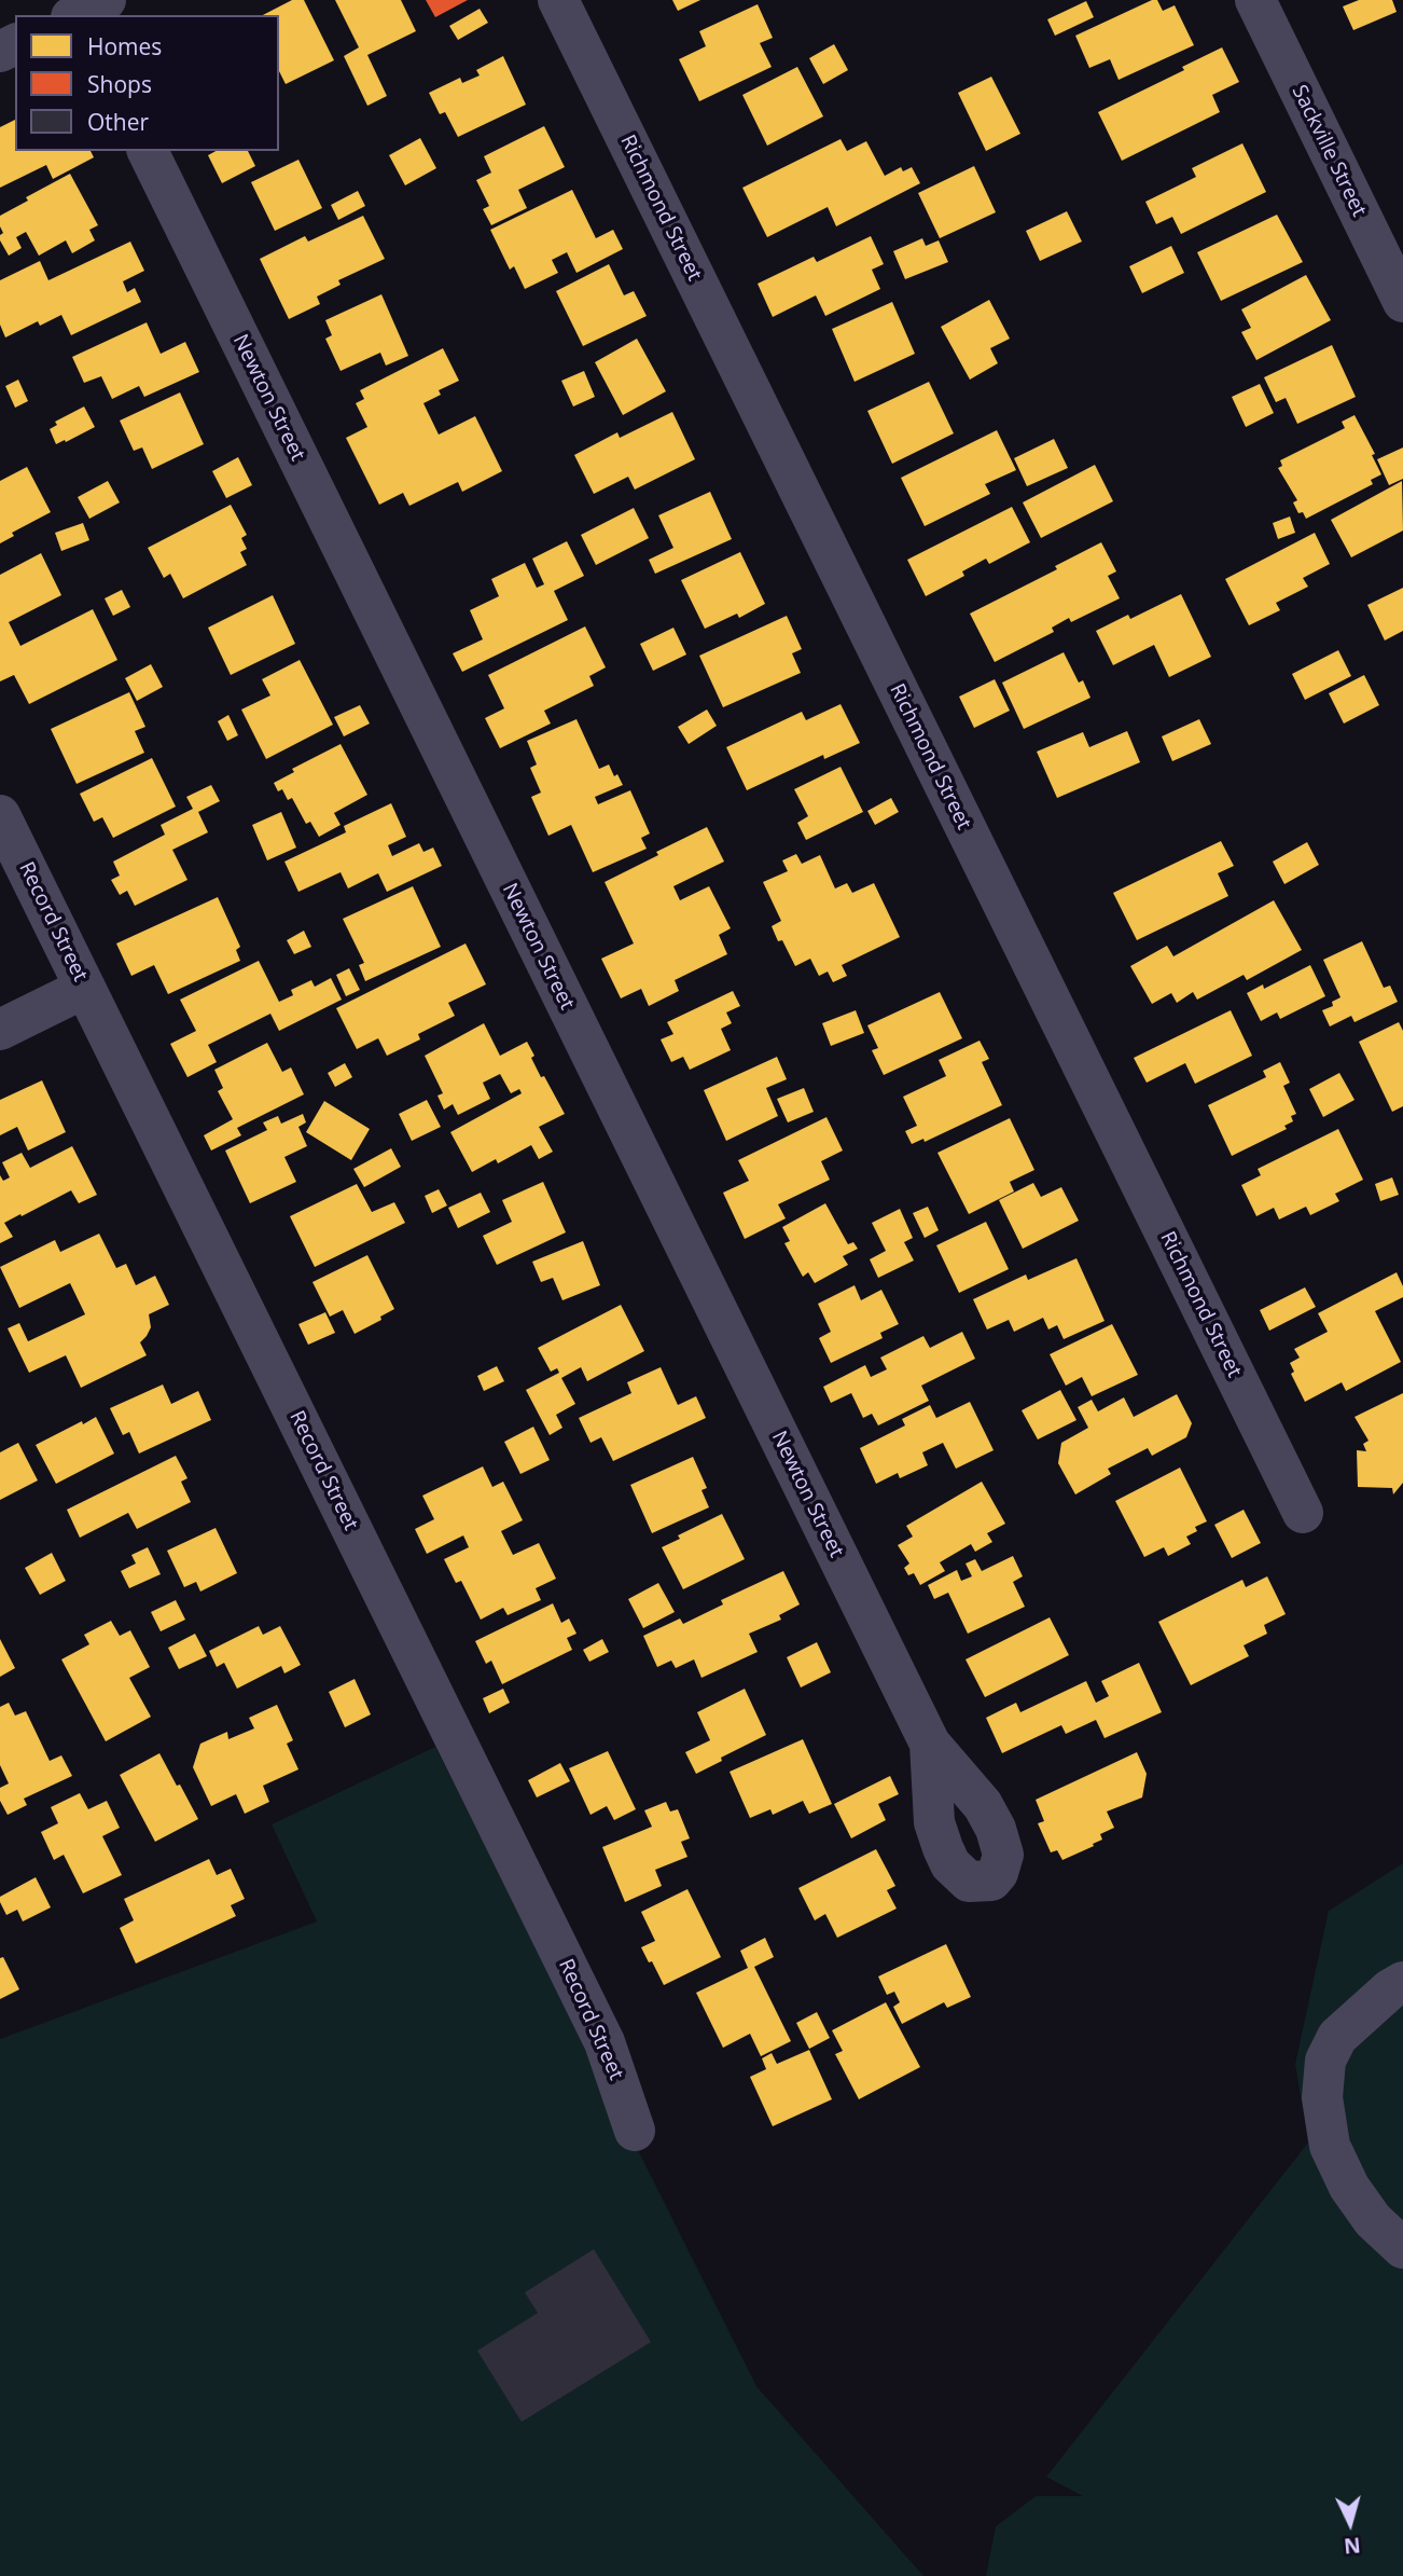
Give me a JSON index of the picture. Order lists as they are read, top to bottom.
{
  "streets": {
    "street": [
      "Sackville Street",
      "Richmond Street",
      "Newton Street",
      "Record Street"
    ]
  },
  "legend": ["Homes", "Shops", "Other"],
  "north": "bottom"
}
